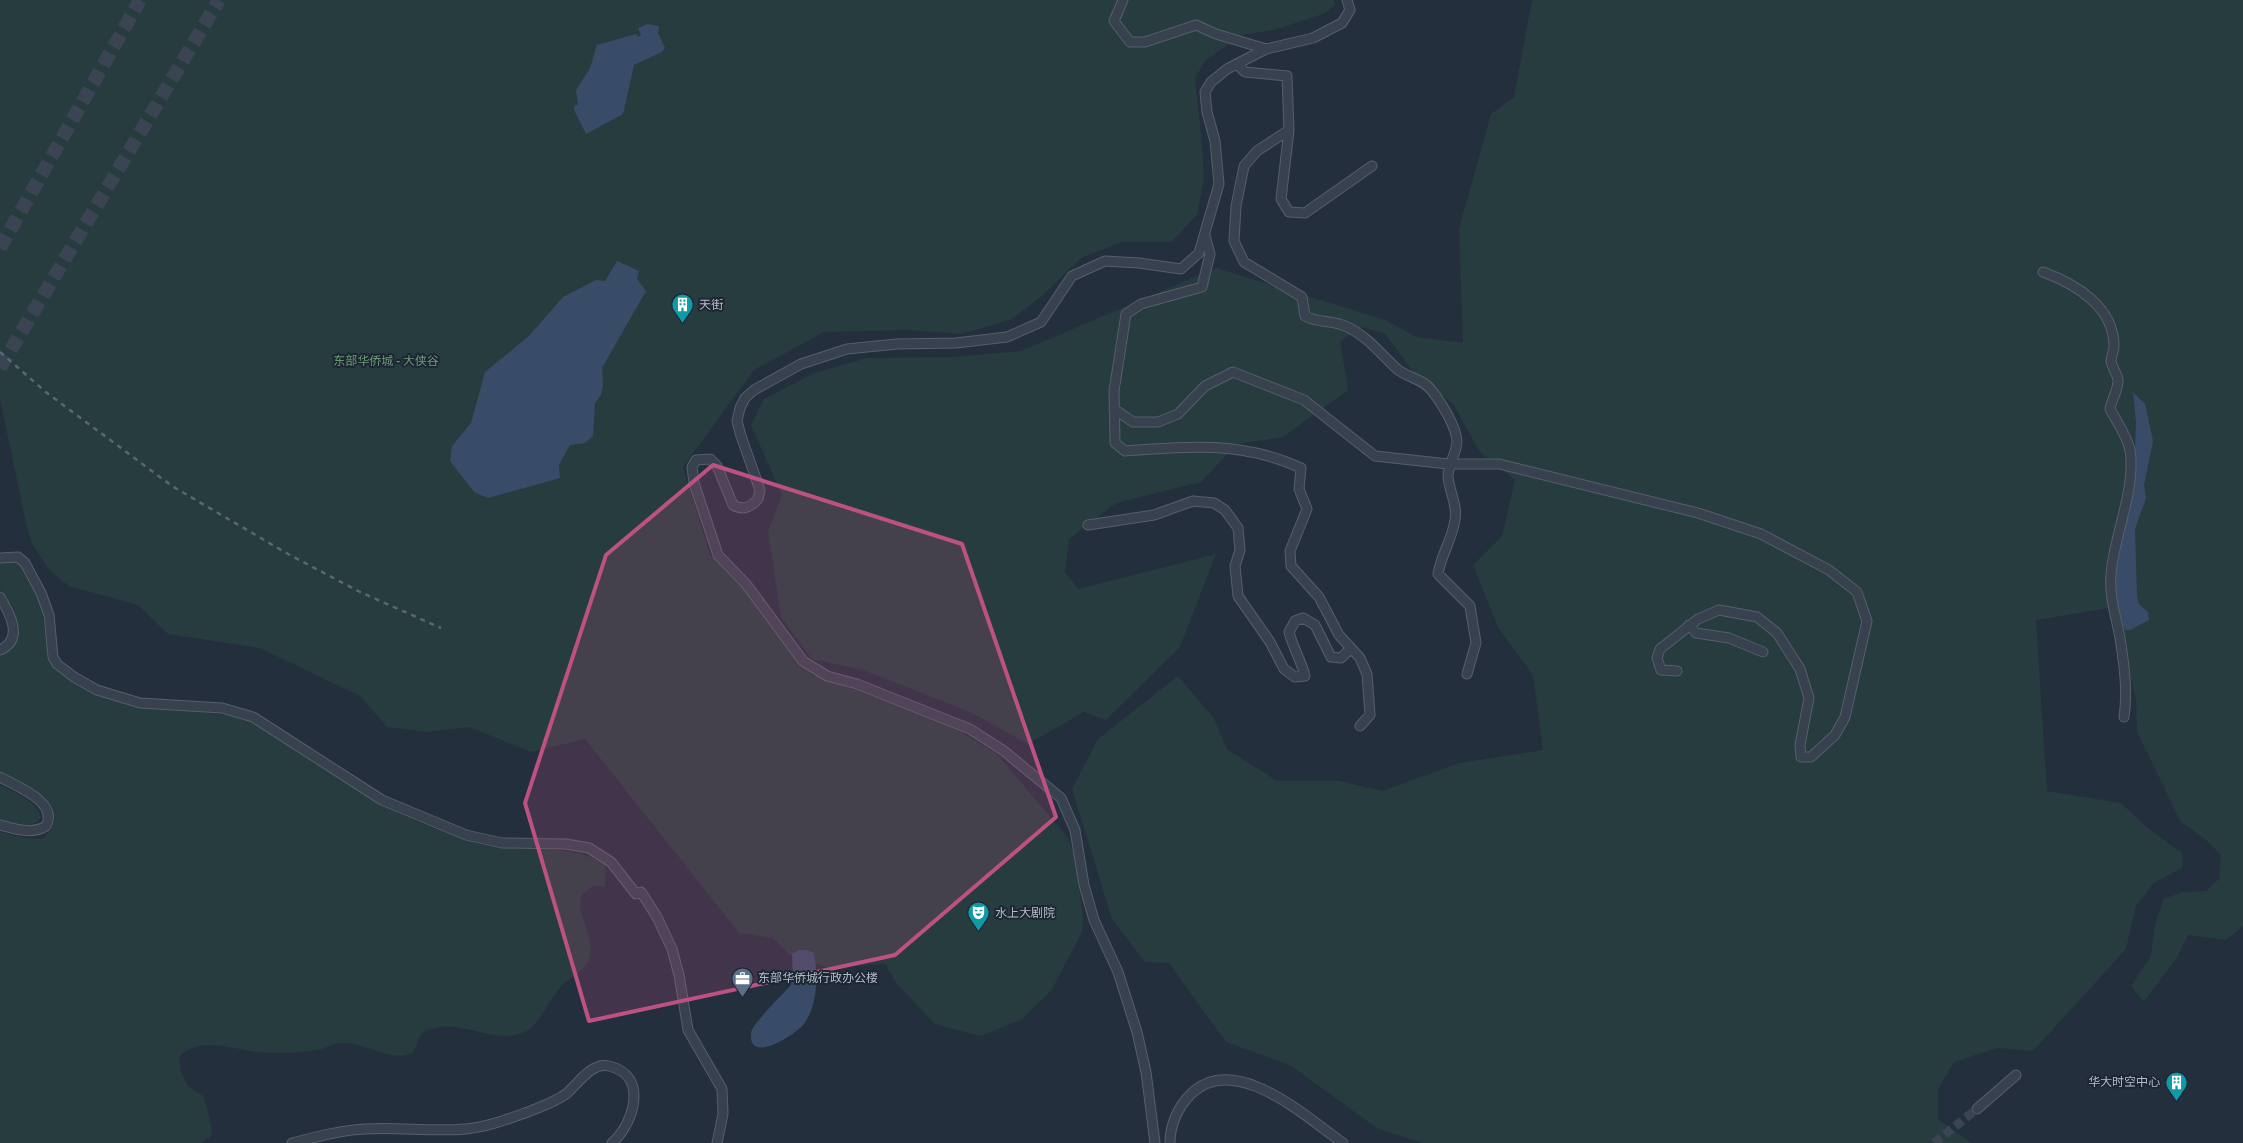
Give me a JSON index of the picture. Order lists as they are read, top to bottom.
{
  "parks": ["东部华侨城 - 大侠谷"],
  "places": {
    "building": ["天街", "华大时空中心"],
    "theatre": ["水上大剧院"],
    "office": ["东部华侨城行政办公楼"]
  }
}
